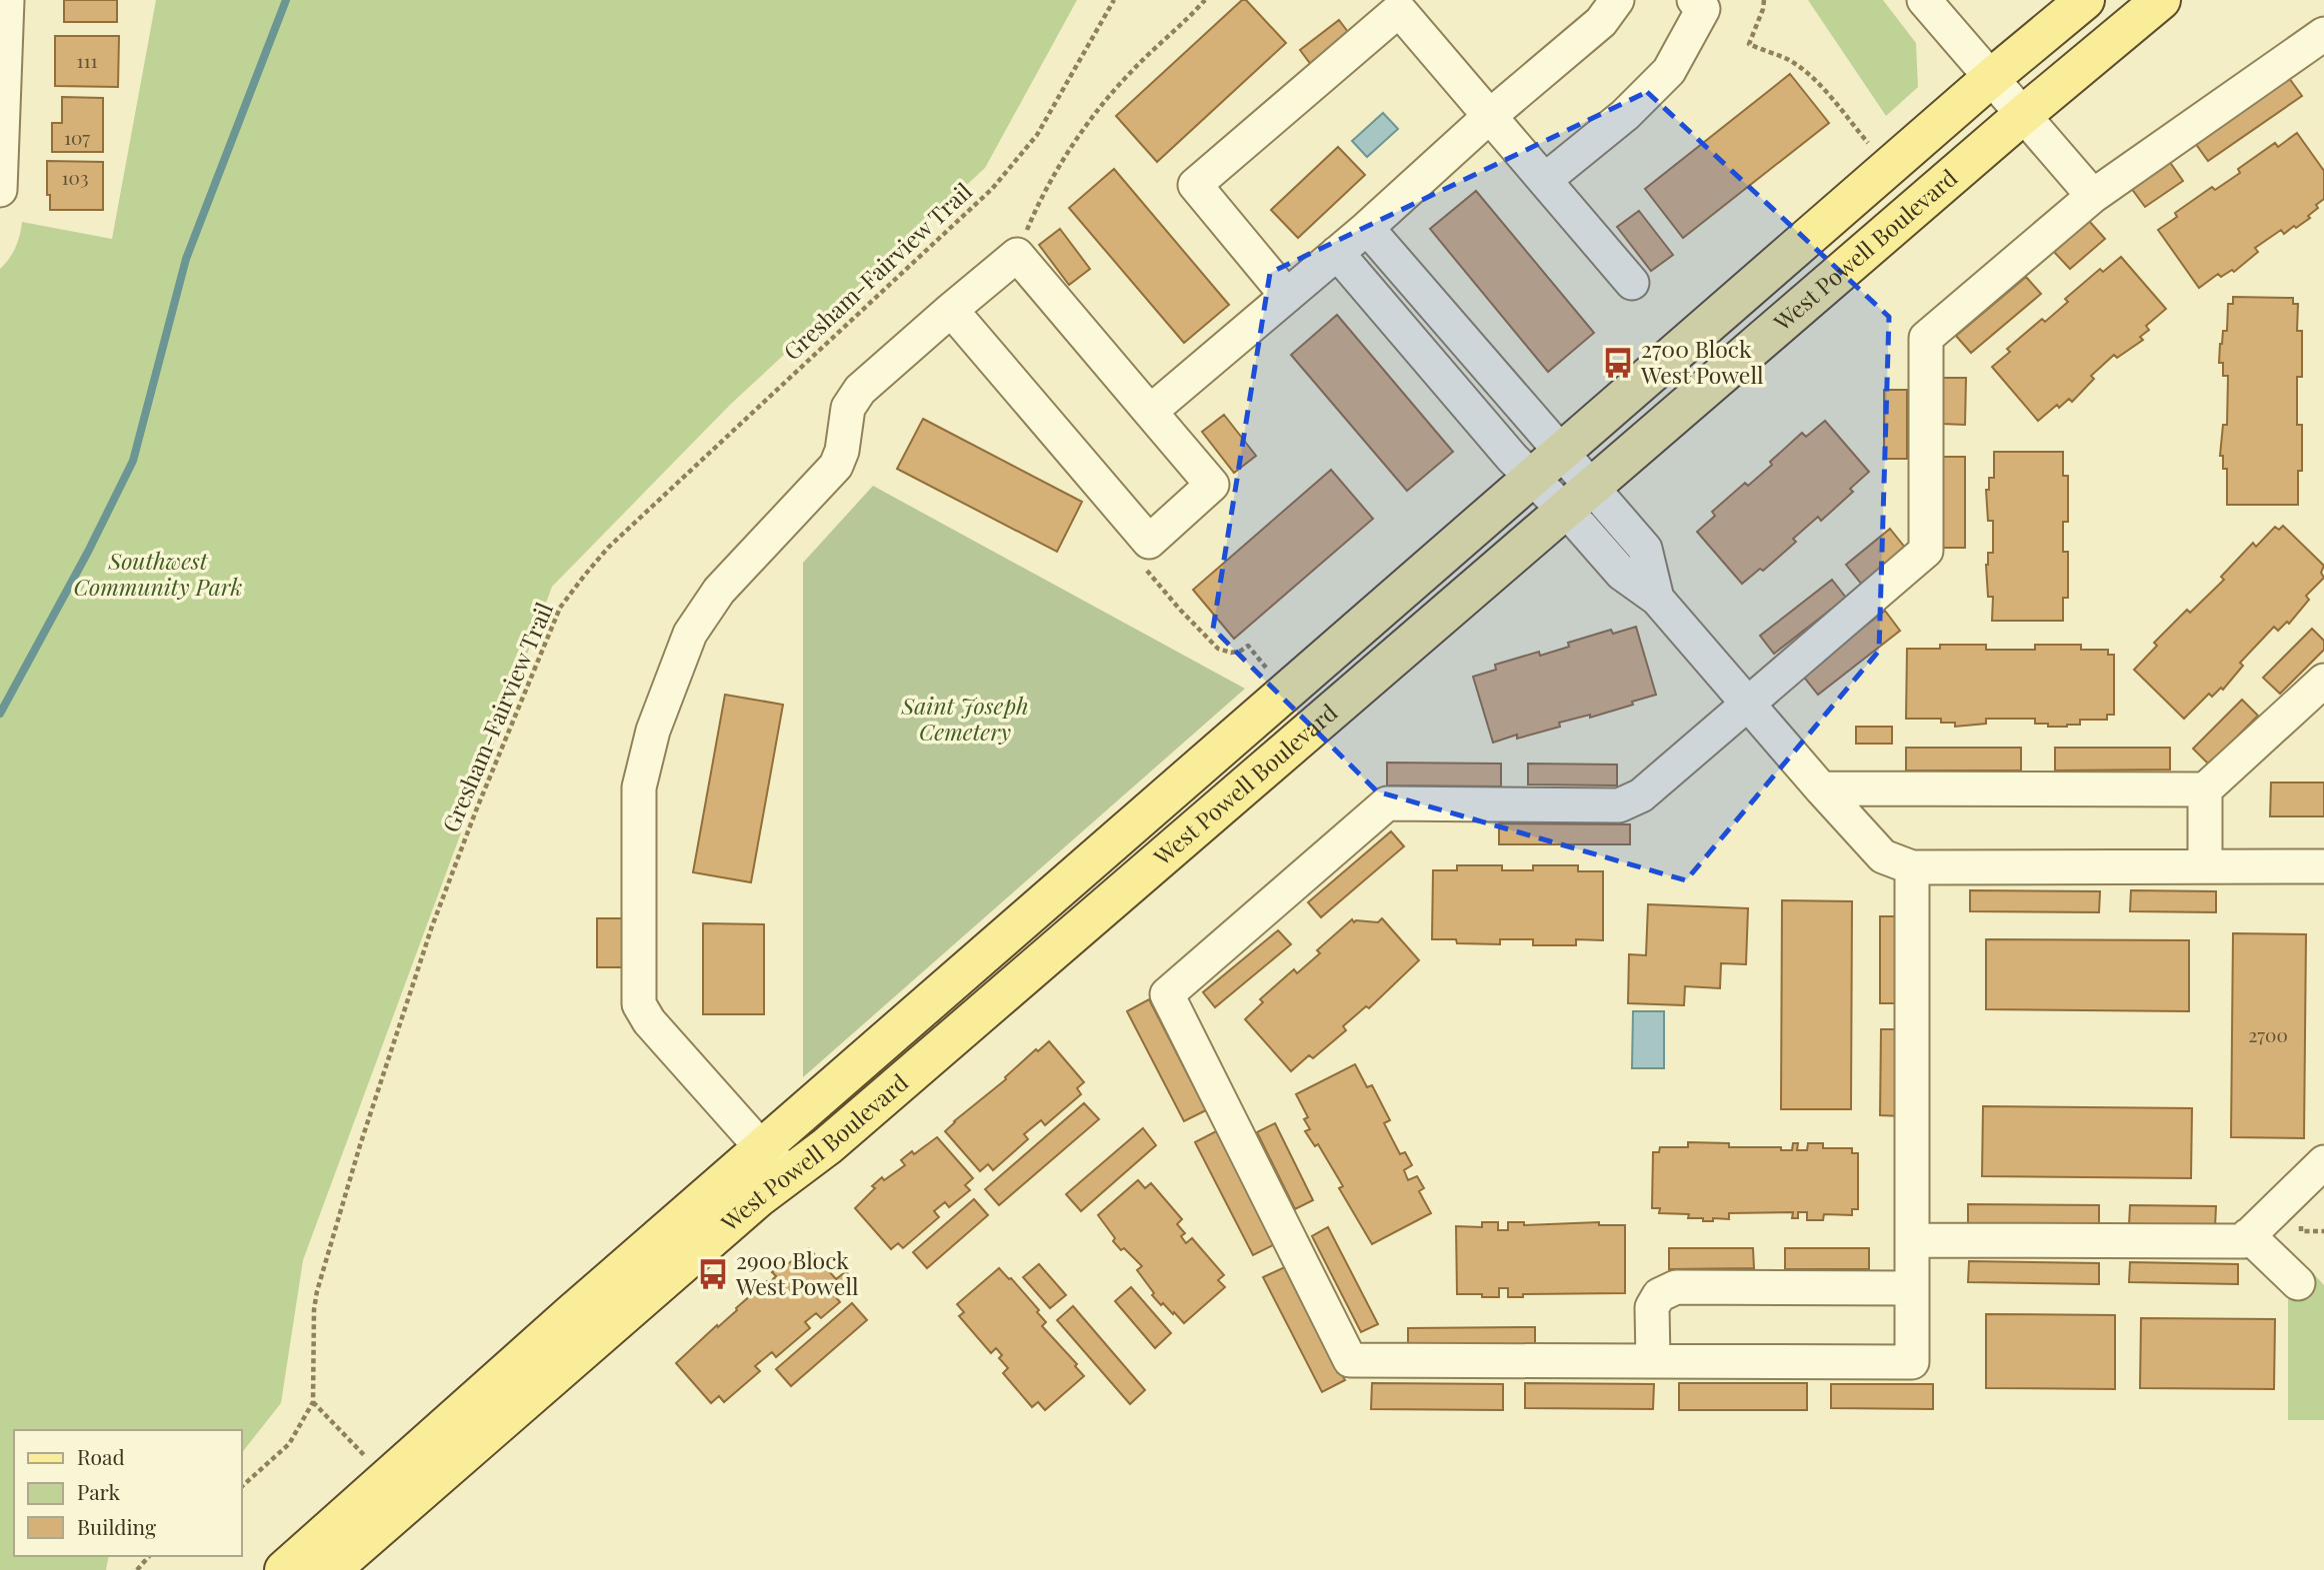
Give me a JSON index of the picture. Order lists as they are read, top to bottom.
{
  "streets": {
    "main road": ["West Powell Boulevard"],
    "path": ["Gresham-Fairview Trail"]
  },
  "parks": ["Southwest Community Park", "Saint Joseph Cemetery"],
  "places": {
    "bus stop": ["2700 Block West Powell", "2900 Block West Powell"]
  },
  "house_numbers": [
    "111",
    "107",
    "103",
    "2700"
  ],
  "legend": ["Road", "Park", "Building"]
}
